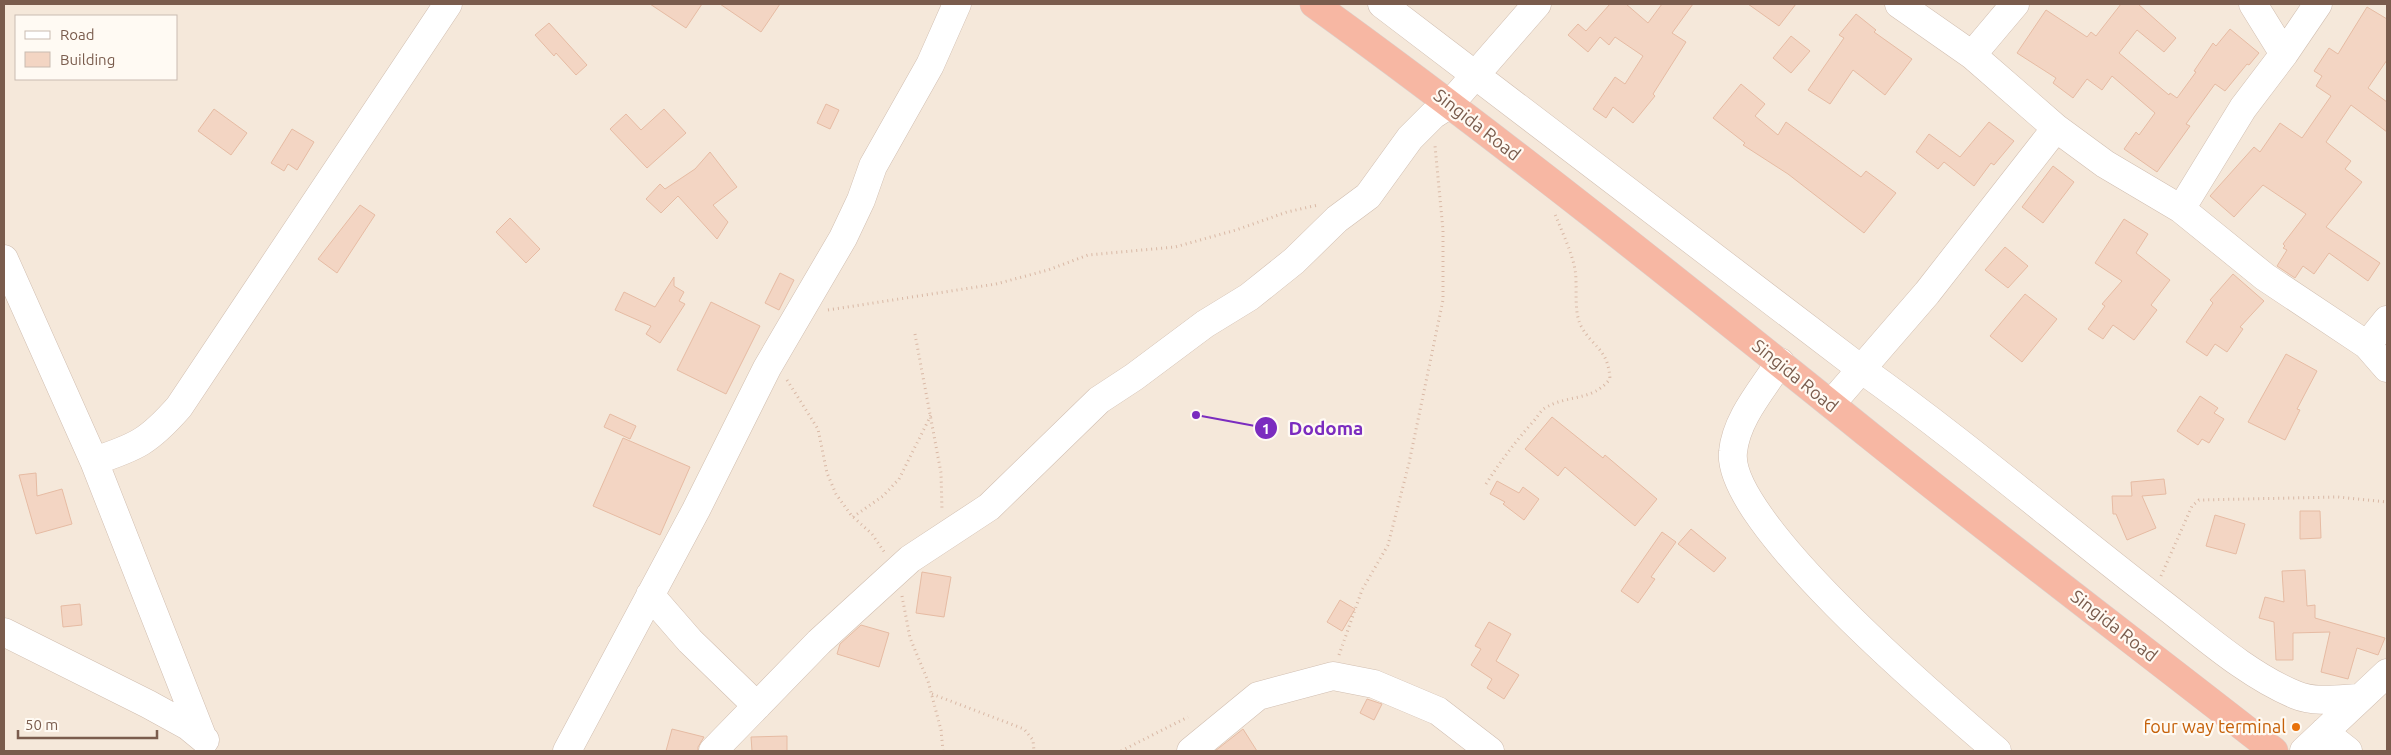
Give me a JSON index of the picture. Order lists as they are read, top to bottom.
{
  "streets": {
    "highway": ["Singida Road"]
  },
  "places": ["Dodoma", "four way terminal"],
  "legend": ["Road", "Building"],
  "scale_bar": "50 m"
}
